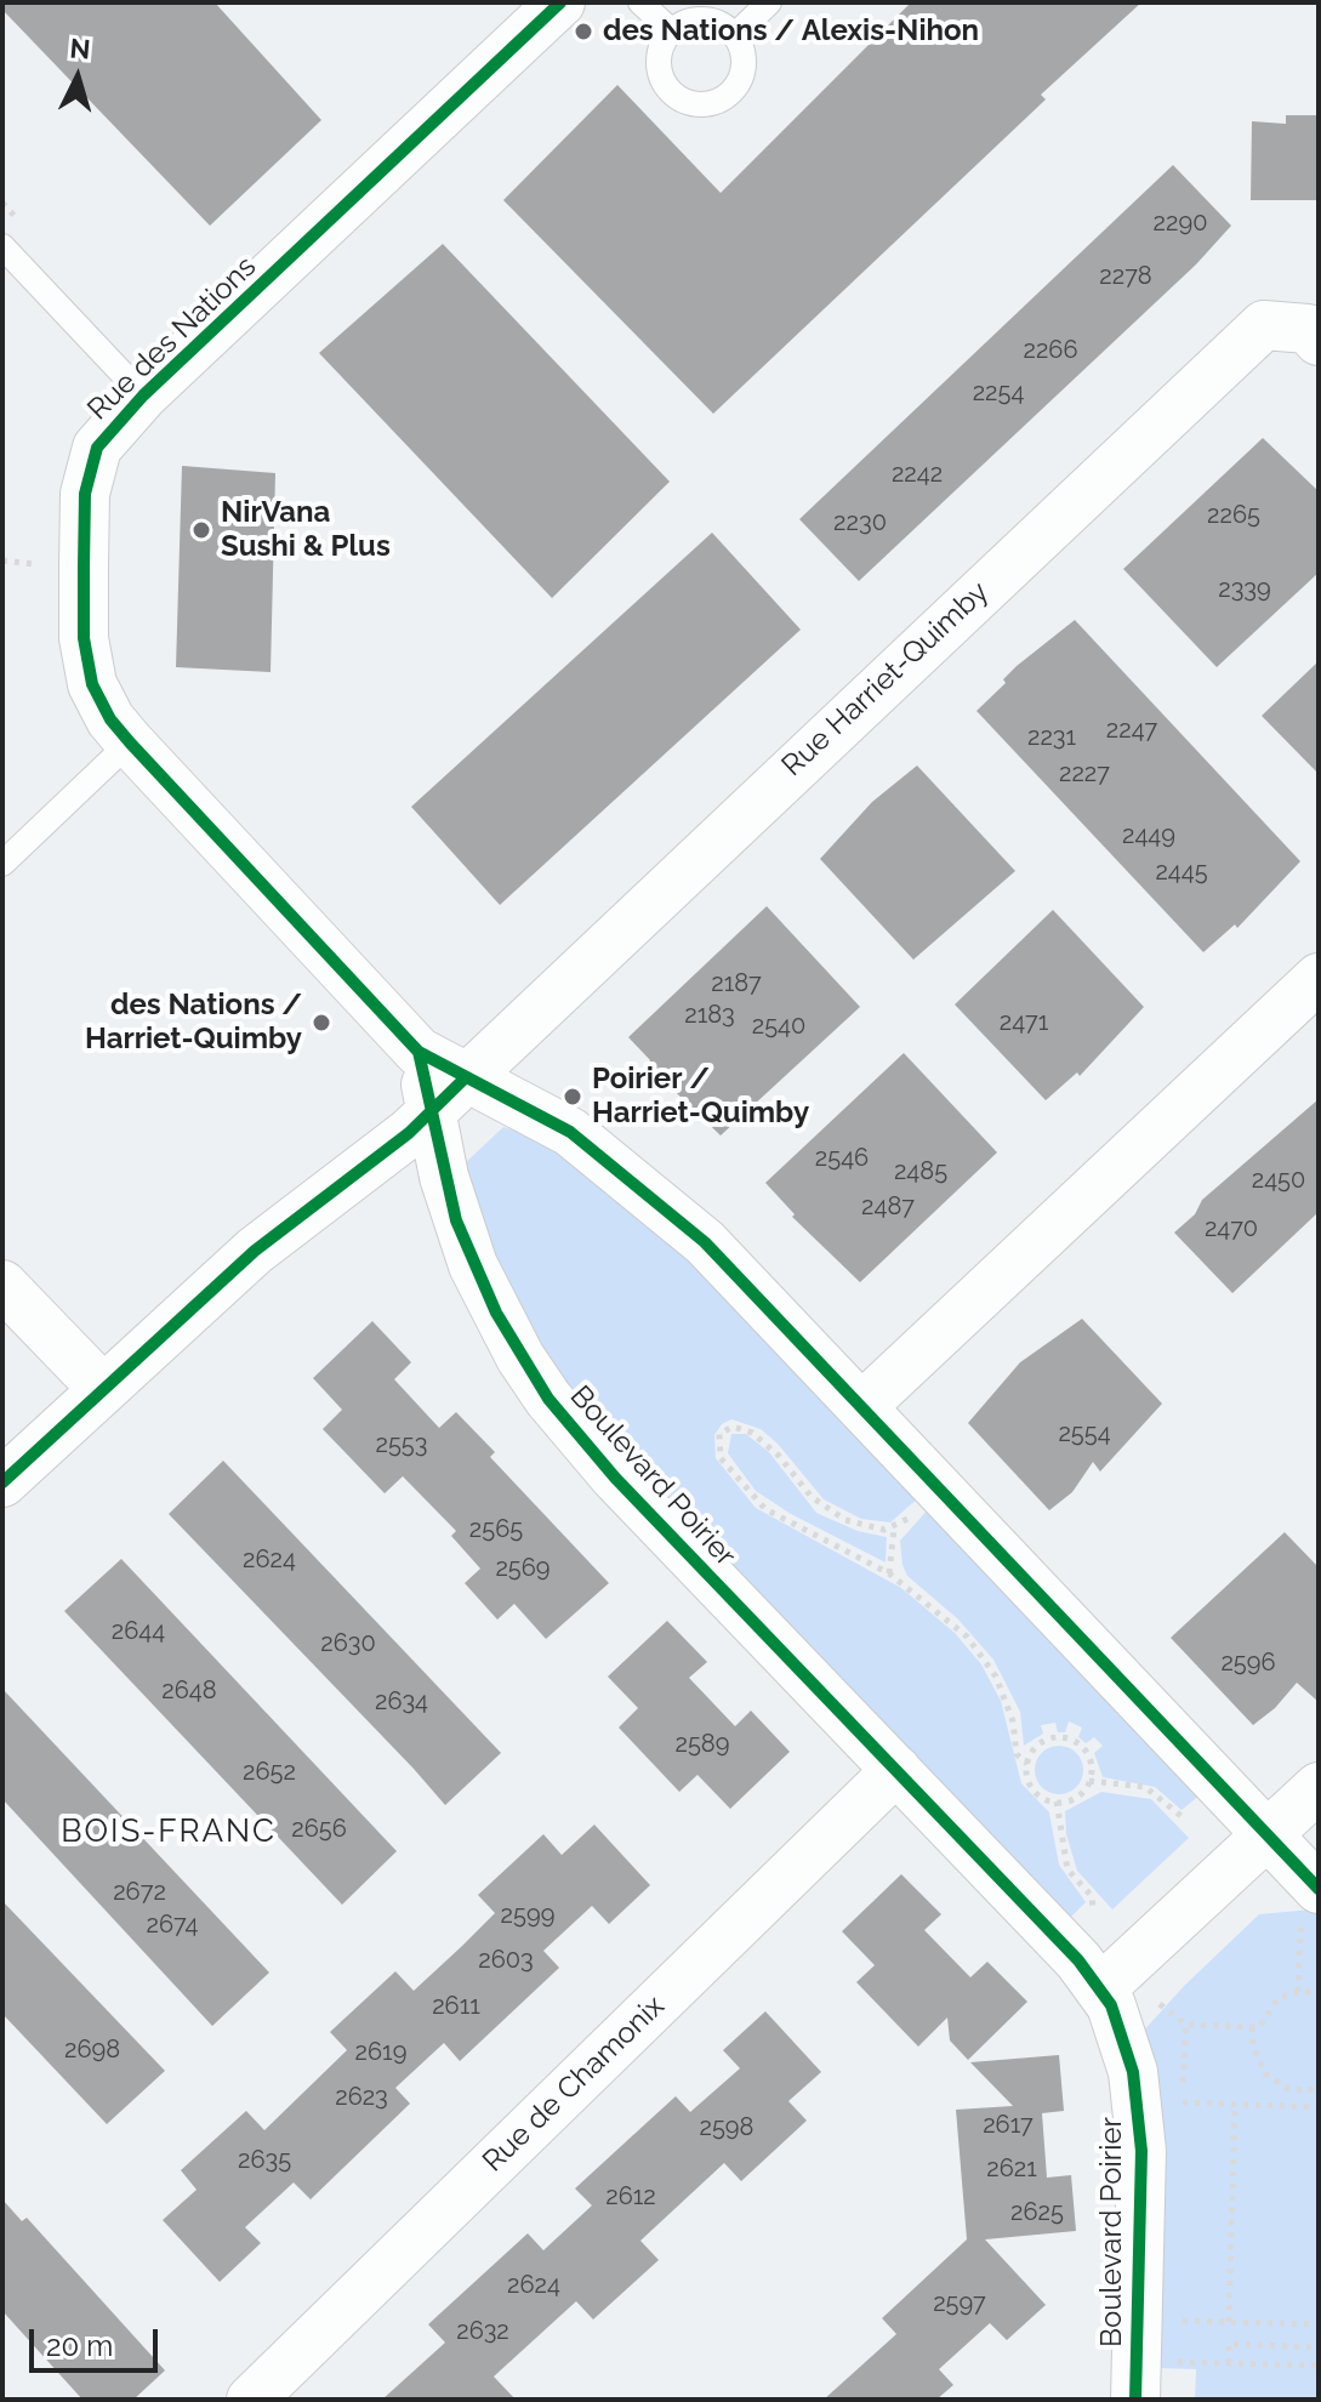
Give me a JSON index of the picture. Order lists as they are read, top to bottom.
{
  "streets": {
    "street": [
      "Rue des Nations",
      "Rue Harriet-Quimby",
      "Boulevard Poirier",
      "Rue de Chamonix"
    ]
  },
  "crossings": [
    ["Rue des Nations", "Boulevard Poirier"],
    ["Rue Harriet-Quimby", "Boulevard Poirier"],
    ["Boulevard Poirier", "Rue de Chamonix"]
  ],
  "districts": ["BOIS-FRANC"],
  "places": [
    "des Nations / Alexis-Nihon",
    "NirVana Sushi & Plus",
    "des Nations / Harriet-Quimby",
    "Poirier / Harriet-Quimby"
  ],
  "house_numbers": [
    "2290",
    "2278",
    "2266",
    "2254",
    "2242",
    "2265",
    "2230",
    "2339",
    "2247",
    "2231",
    "2227",
    "2449",
    "2445",
    "2187",
    "2183",
    "2471",
    "2540",
    "2546",
    "2485",
    "2450",
    "2487",
    "2470",
    "2554",
    "2553",
    "2565",
    "2624",
    "2569",
    "2644",
    "2630",
    "2596",
    "2648",
    "2634",
    "2589",
    "2652",
    "2656",
    "2672",
    "2599",
    "2674",
    "2603",
    "2611",
    "2698",
    "2619",
    "2623",
    "2617",
    "2598",
    "2635",
    "2621",
    "2612",
    "2625",
    "2624",
    "2597",
    "2632"
  ],
  "scale_bar": "20 m",
  "north": "top"
}
